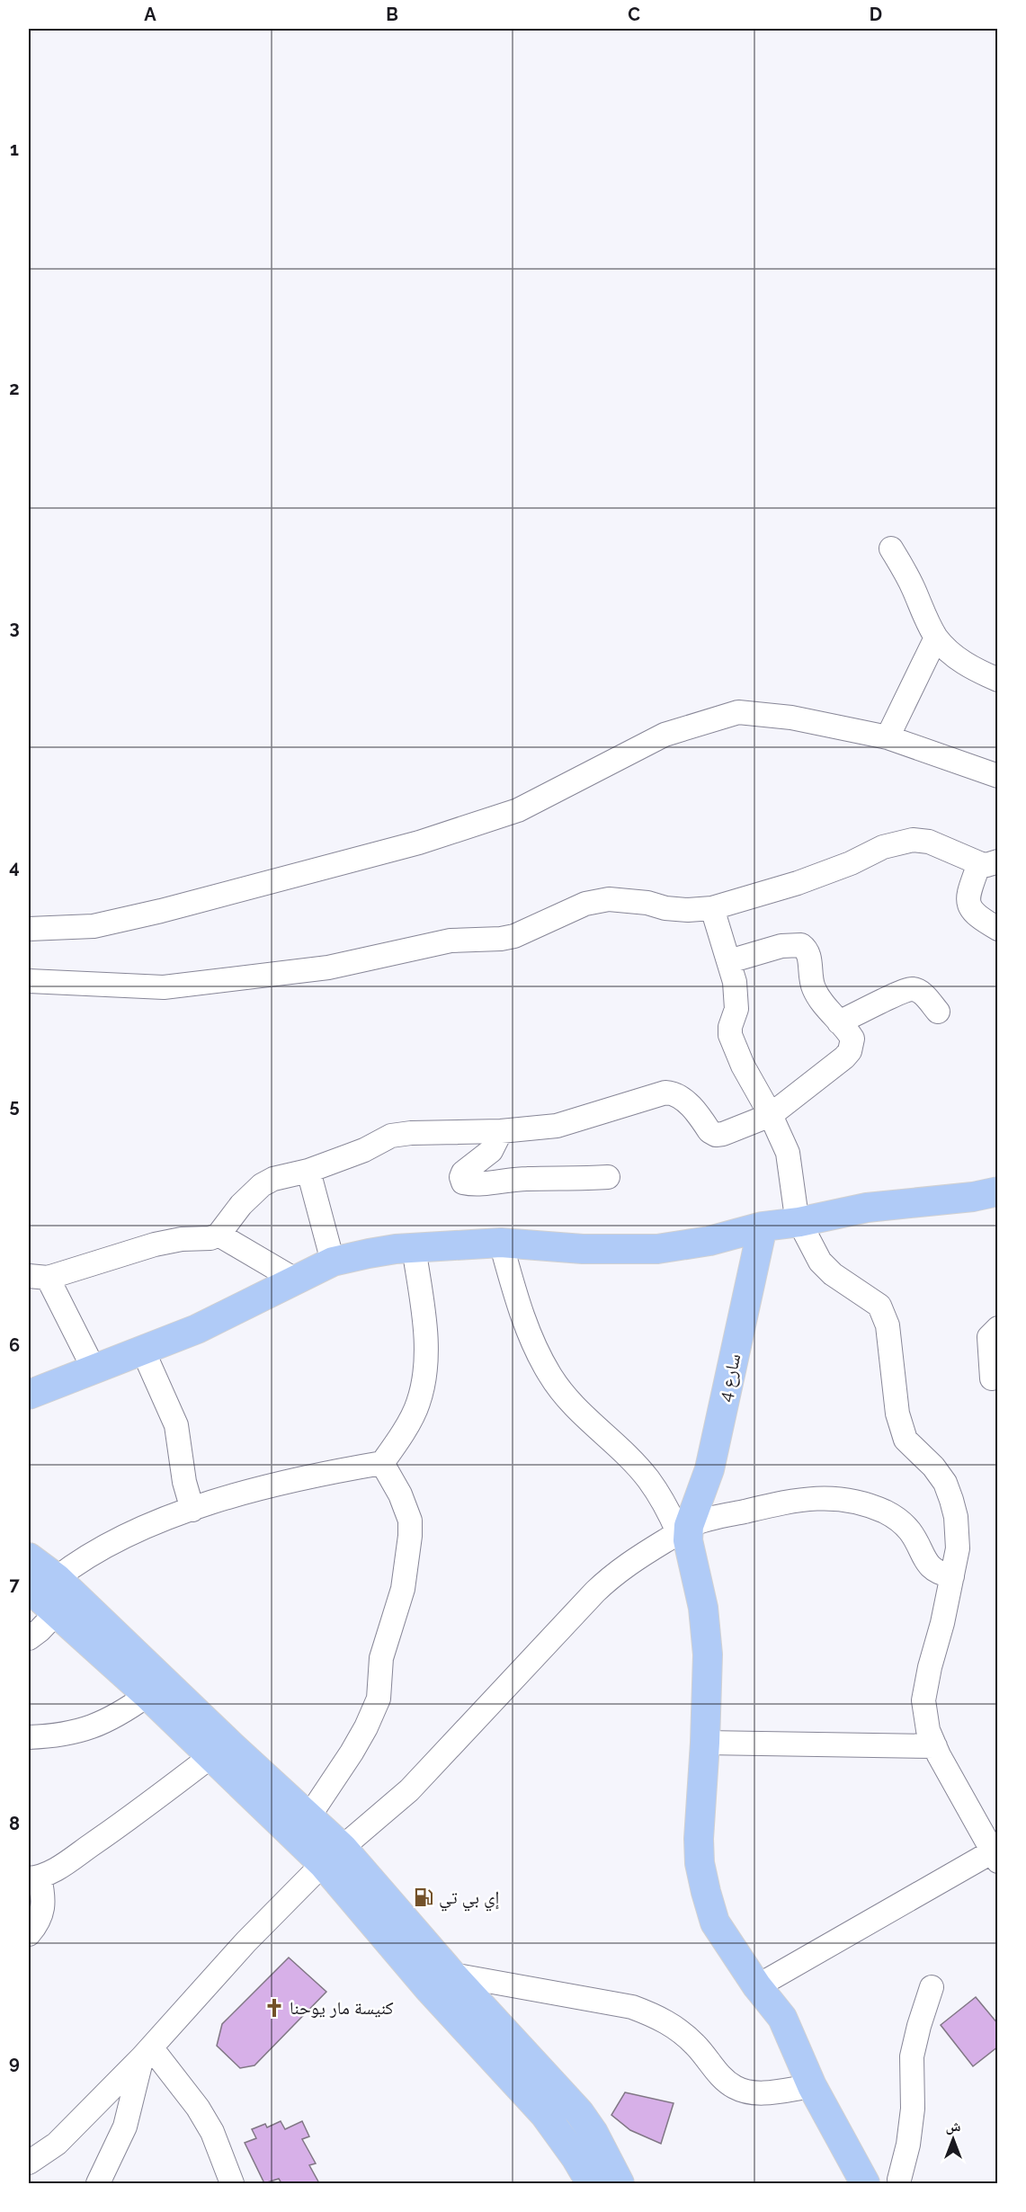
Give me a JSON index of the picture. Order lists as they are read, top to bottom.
{
  "streets": {
    "main road": ["سارع 4"]
  },
  "places": {
    "fuel station": ["إي بي تي"],
    "church": ["كنيسة مار يوحنا"]
  },
  "north": "top",
  "grid": {
    "columns": [
      "A",
      "B",
      "C",
      "D"
    ],
    "rows": [
      "1",
      "2",
      "3",
      "4",
      "5",
      "6",
      "7",
      "8",
      "9"
    ]
  }
}
